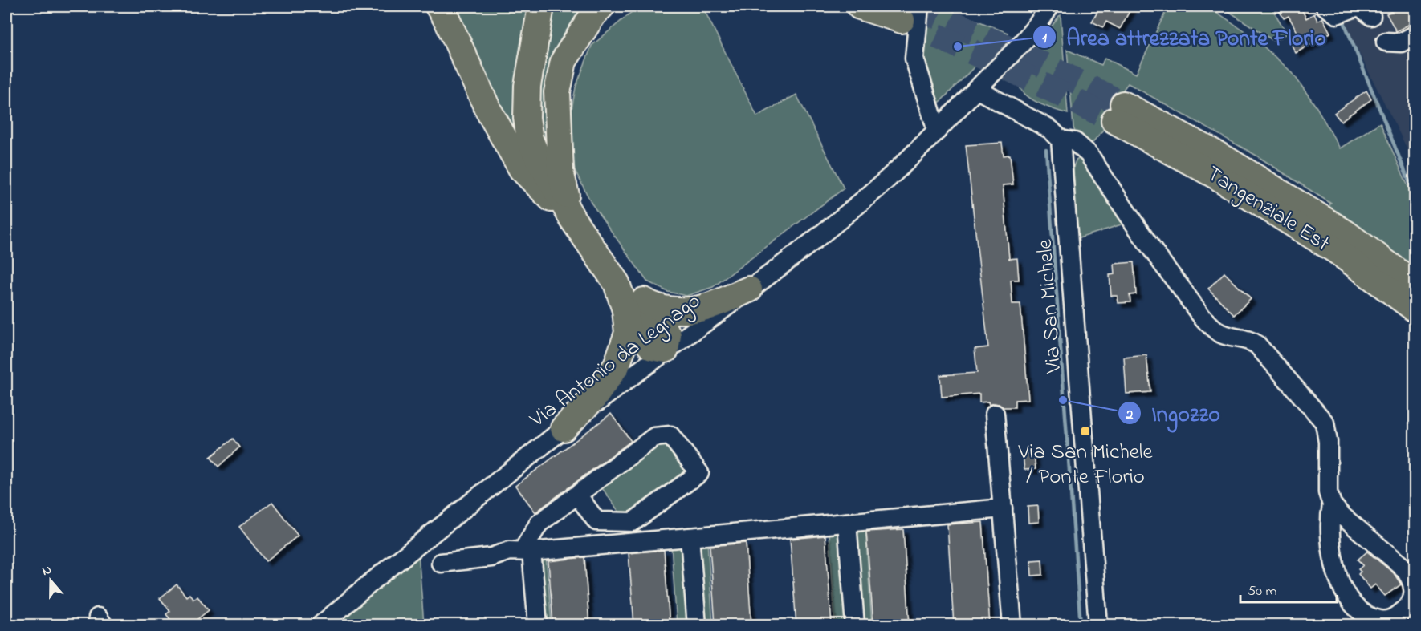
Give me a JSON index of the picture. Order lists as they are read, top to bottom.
{
  "streets": {
    "highway": ["Tangenziale Est"],
    "street": ["Via San Michele", "Via Antonio da Legnago"]
  },
  "places": {
    "other": ["Area attrezzata Ponte Florio", "Ingozzo"],
    "transit": ["Via San Michele / Ponte Florio"]
  },
  "scale_bar": "50 m",
  "north": "top"
}
